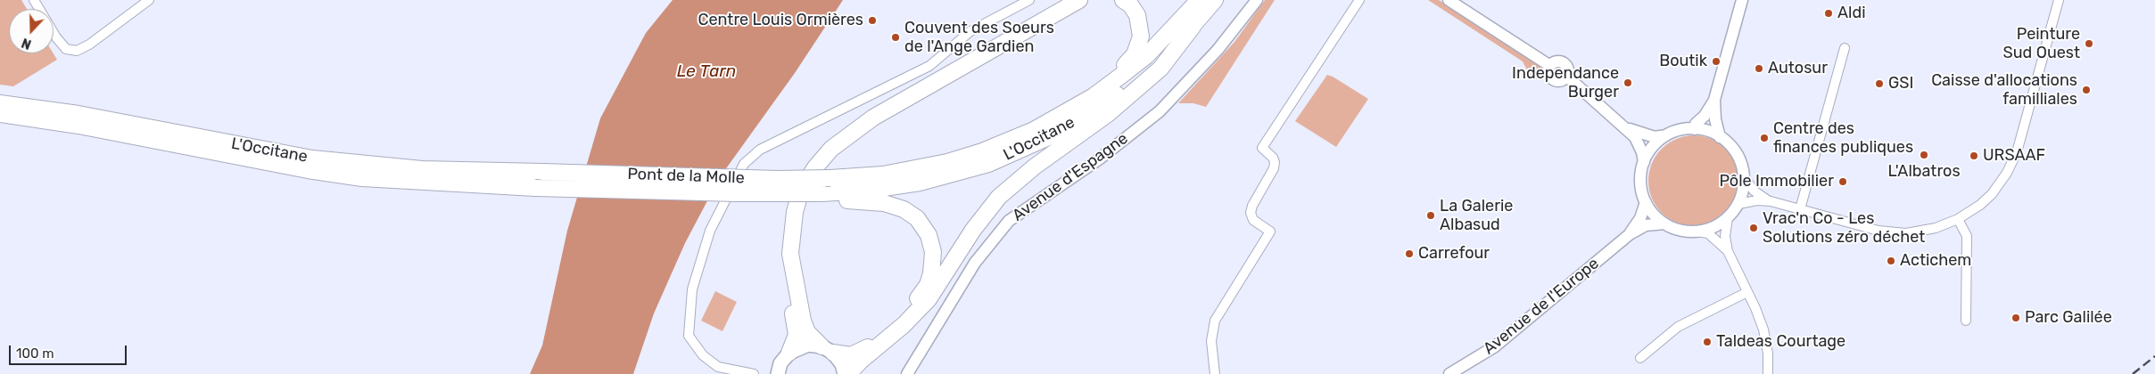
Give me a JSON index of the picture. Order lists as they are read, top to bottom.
{
  "streets": {
    "highway": ["L'Occitane", "Pont de la Molle"],
    "street": ["Avenue d'Espagne", "Avenue de l'Europe"]
  },
  "crossings": [
    ["L'Occitane", "Pont de la Molle"]
  ],
  "water": ["Le Tarn"],
  "places": [
    "Aldi",
    "Centre Louis Ormières",
    "Couvent des Soeurs de l'Ange Gardien",
    "Peinture Sud Ouest",
    "Boutik",
    "Autosur",
    "Independance Burger",
    "GSI",
    "Caisse d'allocations familliales",
    "Centre des finances publiques",
    "L'Albatros",
    "URSAAF",
    "Pôle Immobilier",
    "La Galerie Albasud",
    "Vrac'n Co - Les Solutions zéro déchet",
    "Carrefour",
    "Actichem",
    "Parc Galilée",
    "Taldeas Courtage"
  ],
  "scale_bar": "100 m",
  "north": "bottom"
}
